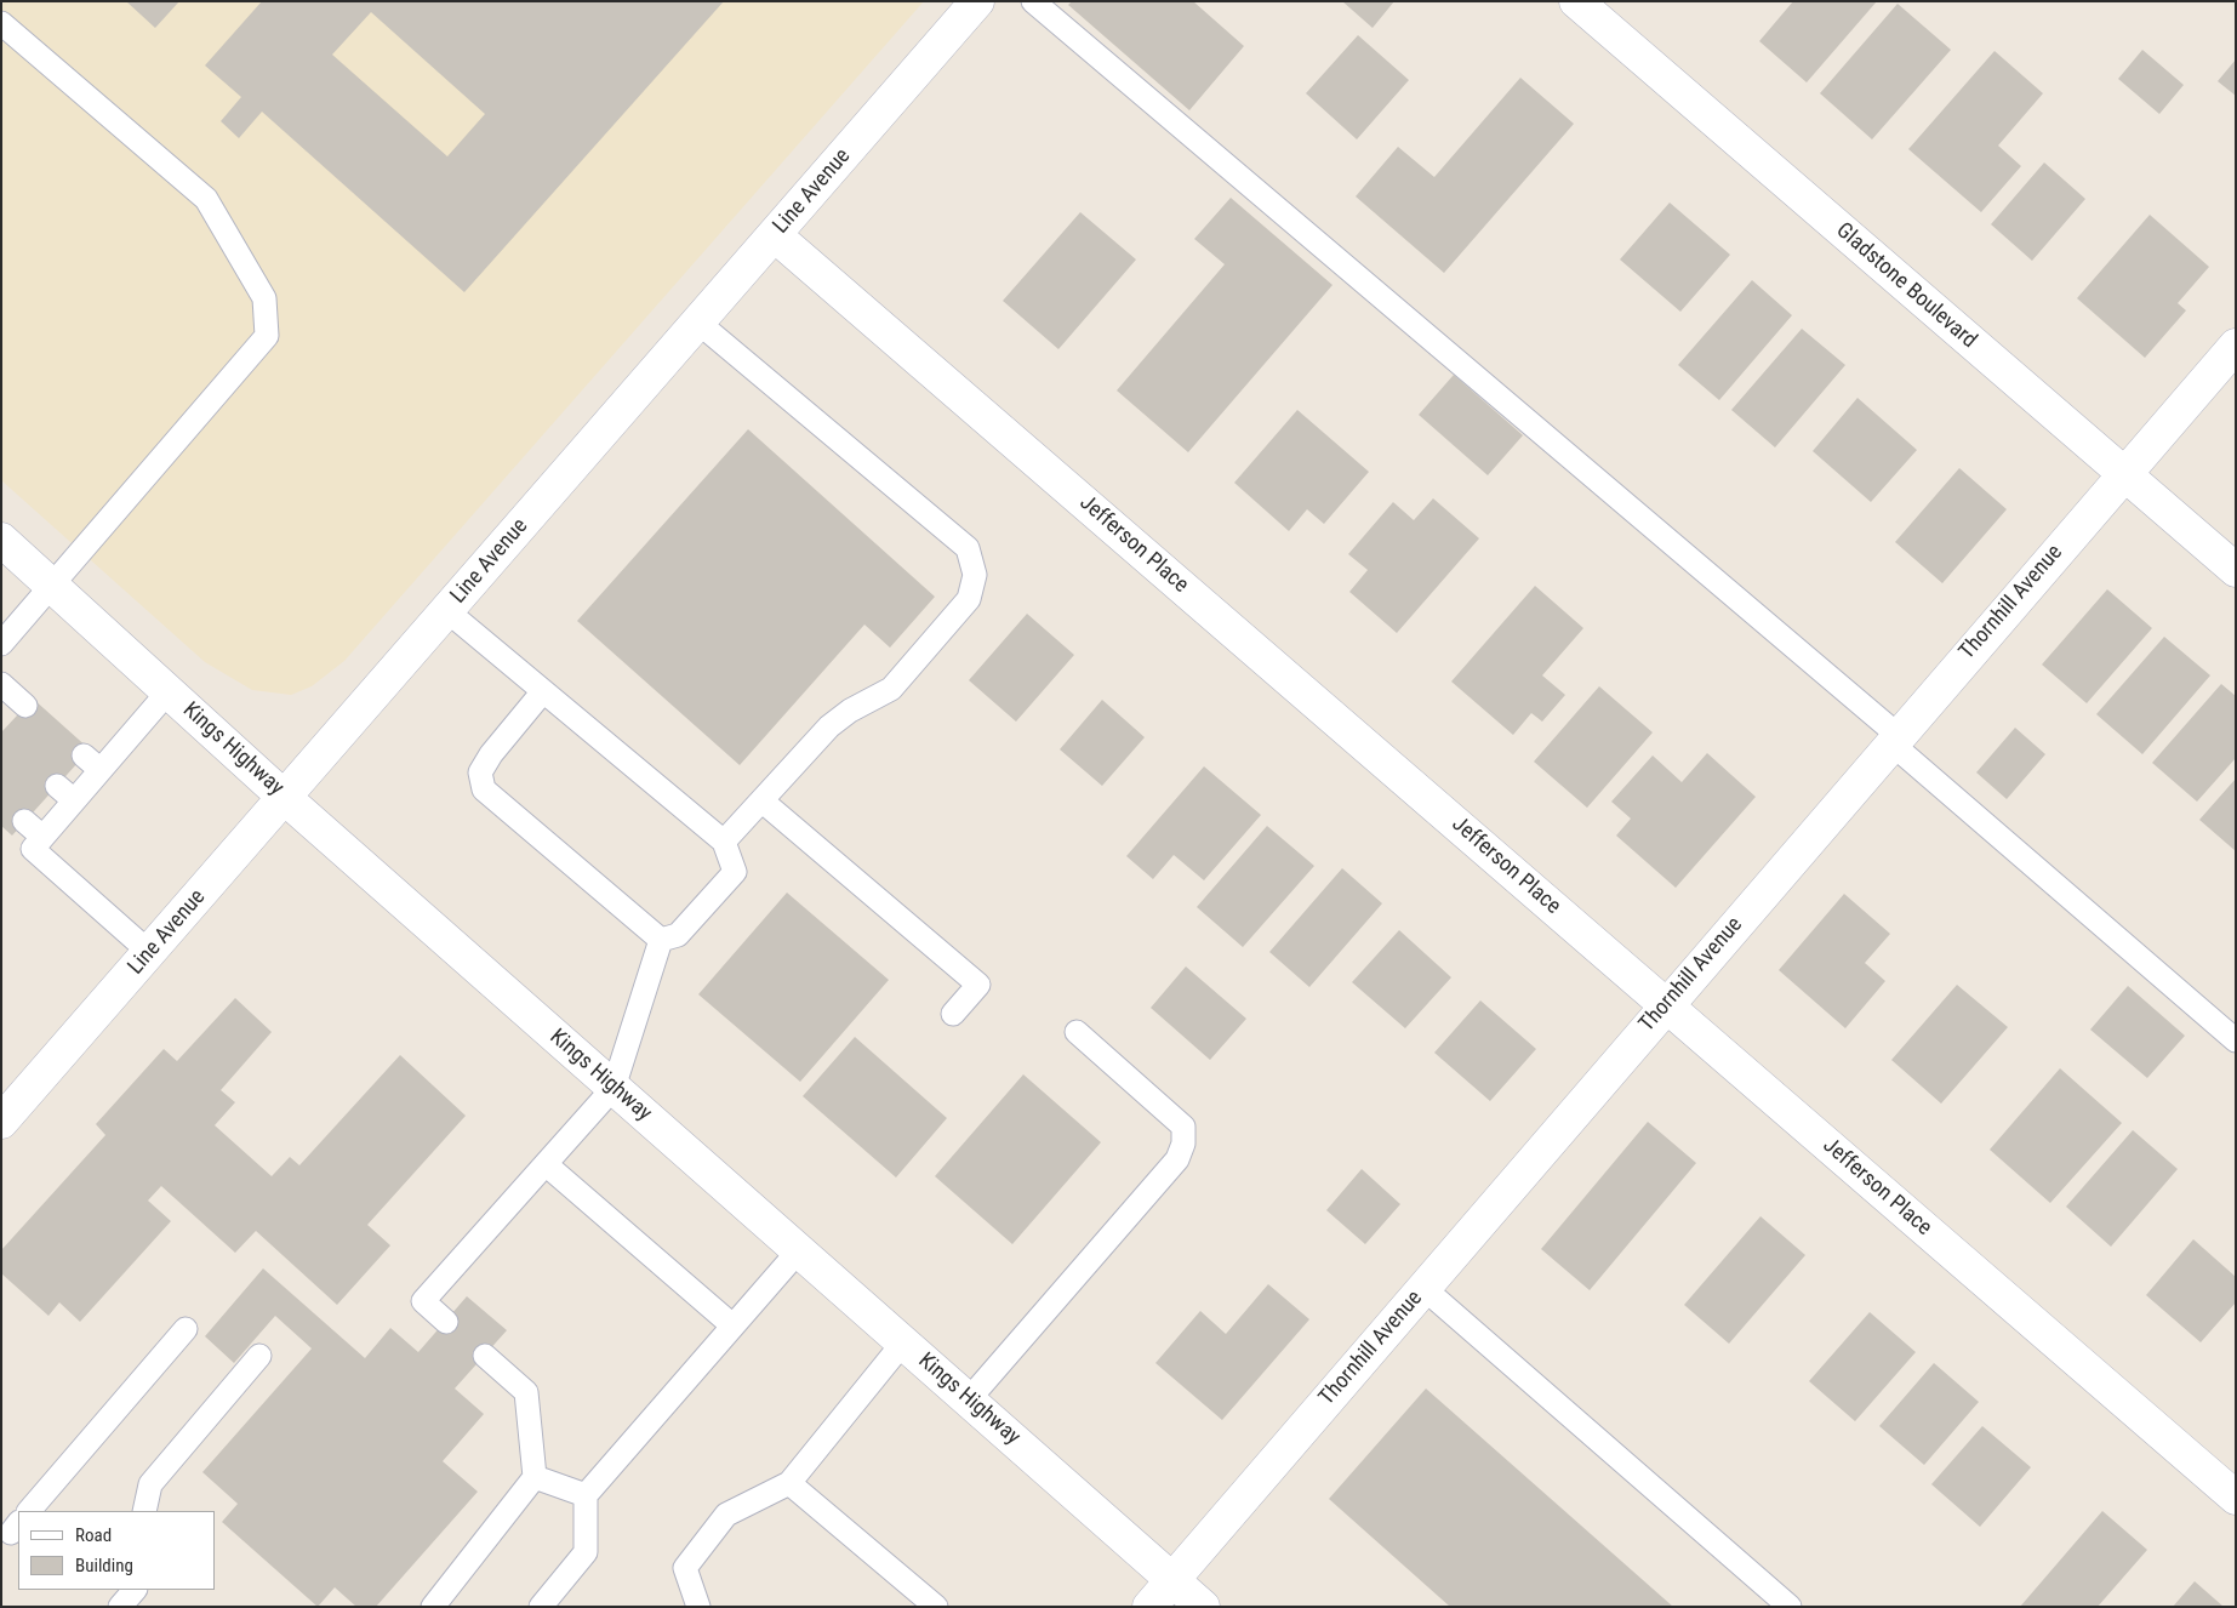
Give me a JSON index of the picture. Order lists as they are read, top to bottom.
{
  "streets": {
    "street": [
      "Line Avenue",
      "Gladstone Boulevard",
      "Jefferson Place",
      "Thornhill Avenue",
      "Kings Highway"
    ]
  },
  "crossings": [
    ["Line Avenue", "Jefferson Place"],
    ["Line Avenue", "Kings Highway"],
    ["Gladstone Boulevard", "Thornhill Avenue"],
    ["Jefferson Place", "Thornhill Avenue"],
    ["Thornhill Avenue", "Kings Highway"]
  ],
  "legend": ["Road", "Building"]
}
